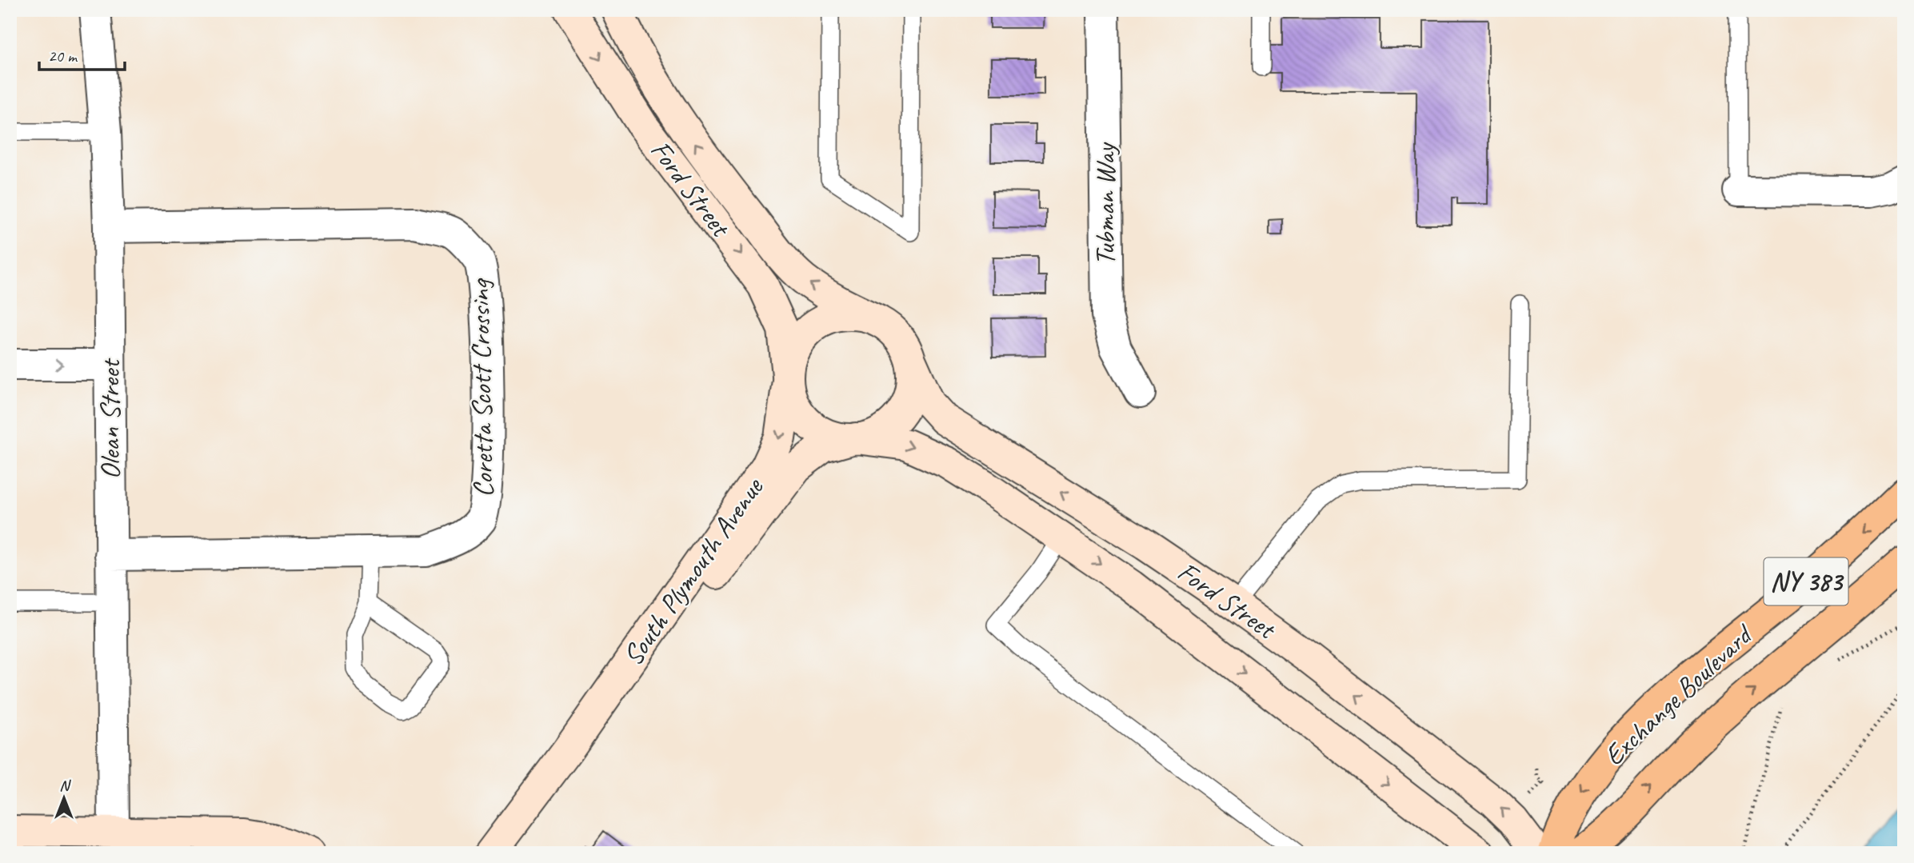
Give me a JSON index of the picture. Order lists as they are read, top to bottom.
{
  "streets": {
    "main road": [
      "Ford Street",
      "South Plymouth Avenue",
      "NY 383",
      "Exchange Boulevard"
    ],
    "street": ["Tubman Way", "Coretta Scott Crossing", "Olean Street"]
  },
  "crossings": [
    ["Ford Street", "South Plymouth Avenue"],
    ["Coretta Scott Crossing", "Olean Street"]
  ],
  "scale_bar": "20 m",
  "north": "top"
}
